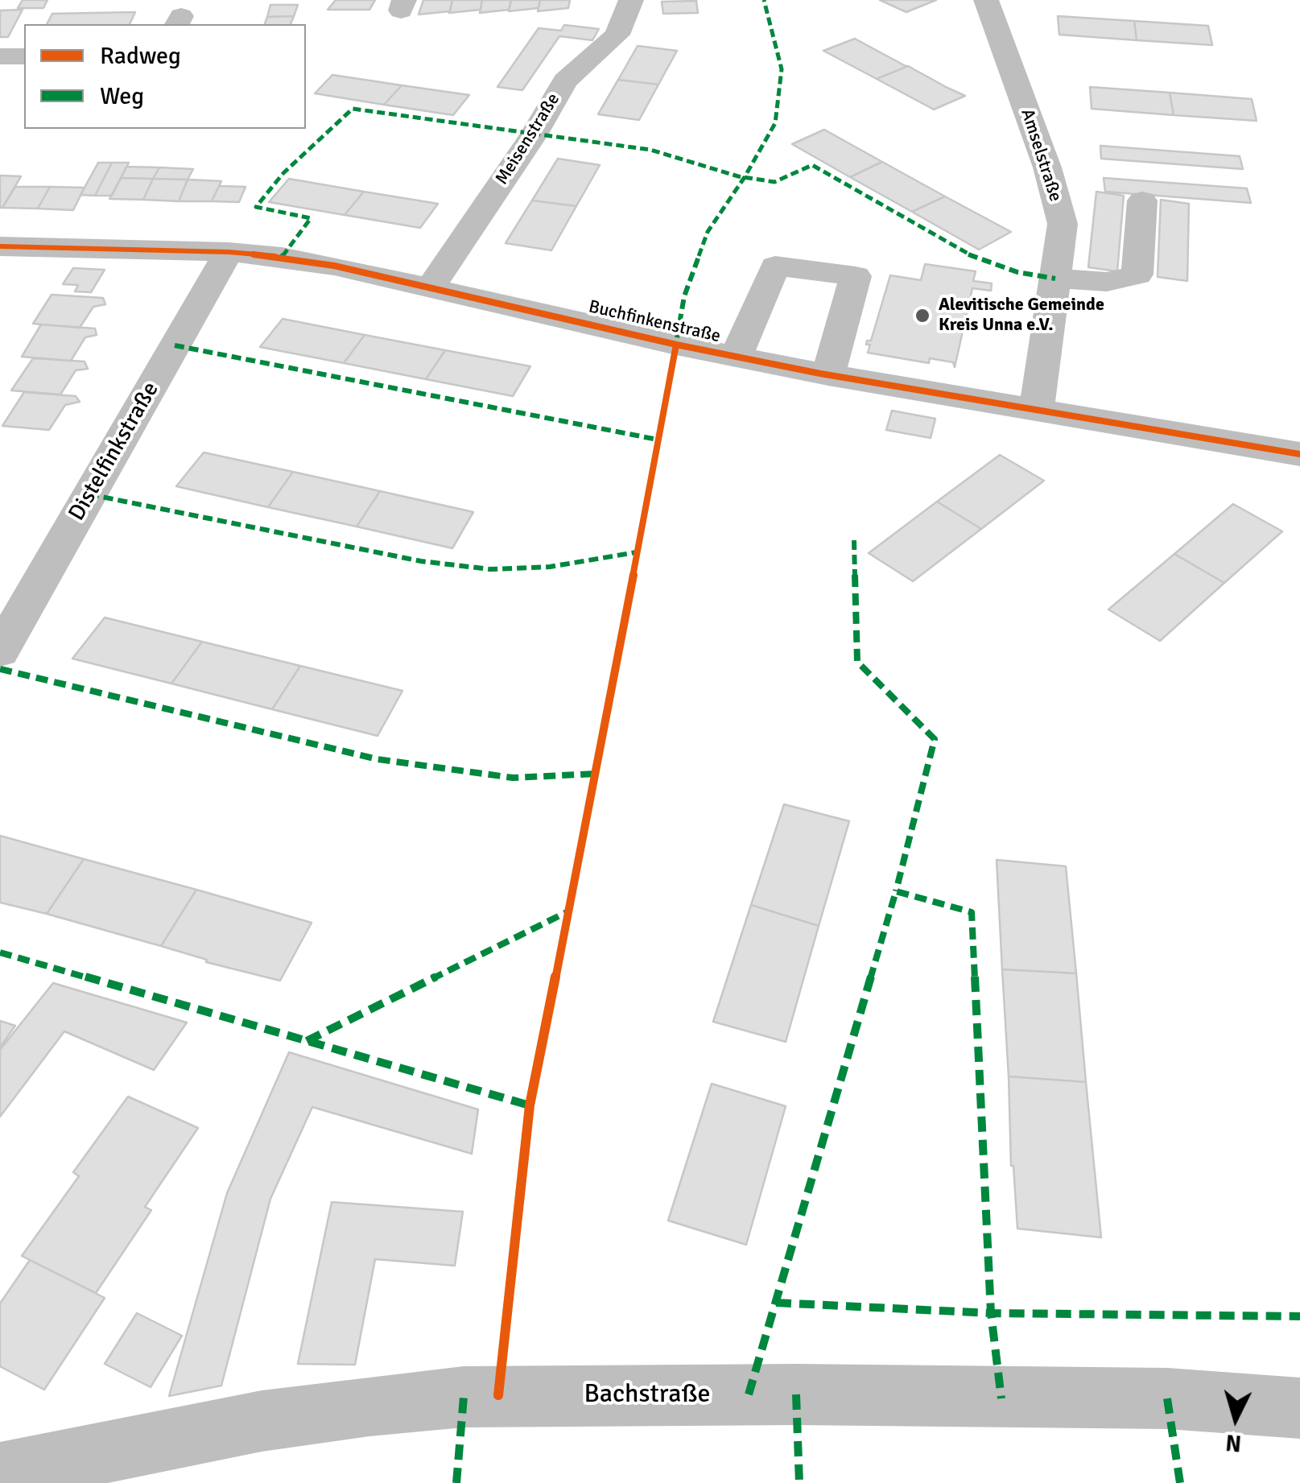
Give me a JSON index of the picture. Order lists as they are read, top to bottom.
{
  "streets": {
    "street": [
      "Meisenstraße",
      "Amselstraße",
      "Buchfinkenstraße",
      "Distelfinkstraße",
      "Bachstraße"
    ]
  },
  "crossings": [
    ["Meisenstraße", "Buchfinkenstraße"],
    ["Amselstraße", "Buchfinkenstraße"],
    ["Buchfinkenstraße", "Distelfinkstraße"]
  ],
  "places": ["Alevitische Gemeinde Kreis Unna e.V."],
  "legend": ["Radweg", "Weg"],
  "north": "bottom"
}
